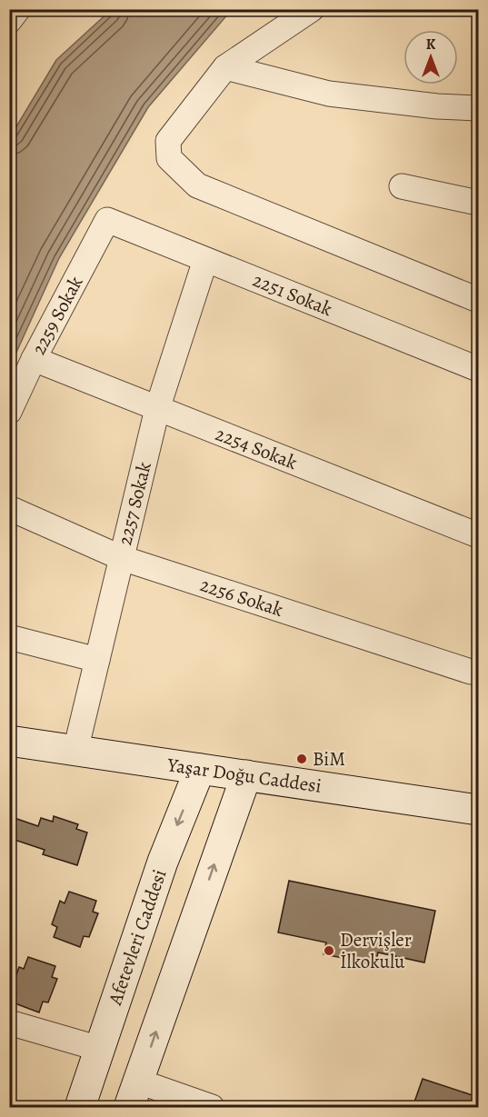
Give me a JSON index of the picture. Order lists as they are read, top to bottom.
{
  "streets": {
    "main road": ["Yaşar Doğu Caddesi", "Afetevleri Caddesi"],
    "street": [
      "2251 Sokak",
      "2259 Sokak",
      "2254 Sokak",
      "2257 Sokak",
      "2256 Sokak"
    ]
  },
  "crossings": [
    ["2251 Sokak", "2259 Sokak"],
    ["2251 Sokak", "2257 Sokak"],
    ["2259 Sokak", "2254 Sokak"],
    ["2254 Sokak", "2257 Sokak"],
    ["2257 Sokak", "2256 Sokak"],
    ["2257 Sokak", "Yaşar Doğu Caddesi"],
    ["Yaşar Doğu Caddesi", "Afetevleri Caddesi"]
  ],
  "places": ["BiM", "Dervişler İlkokulu"],
  "north": "top"
}
